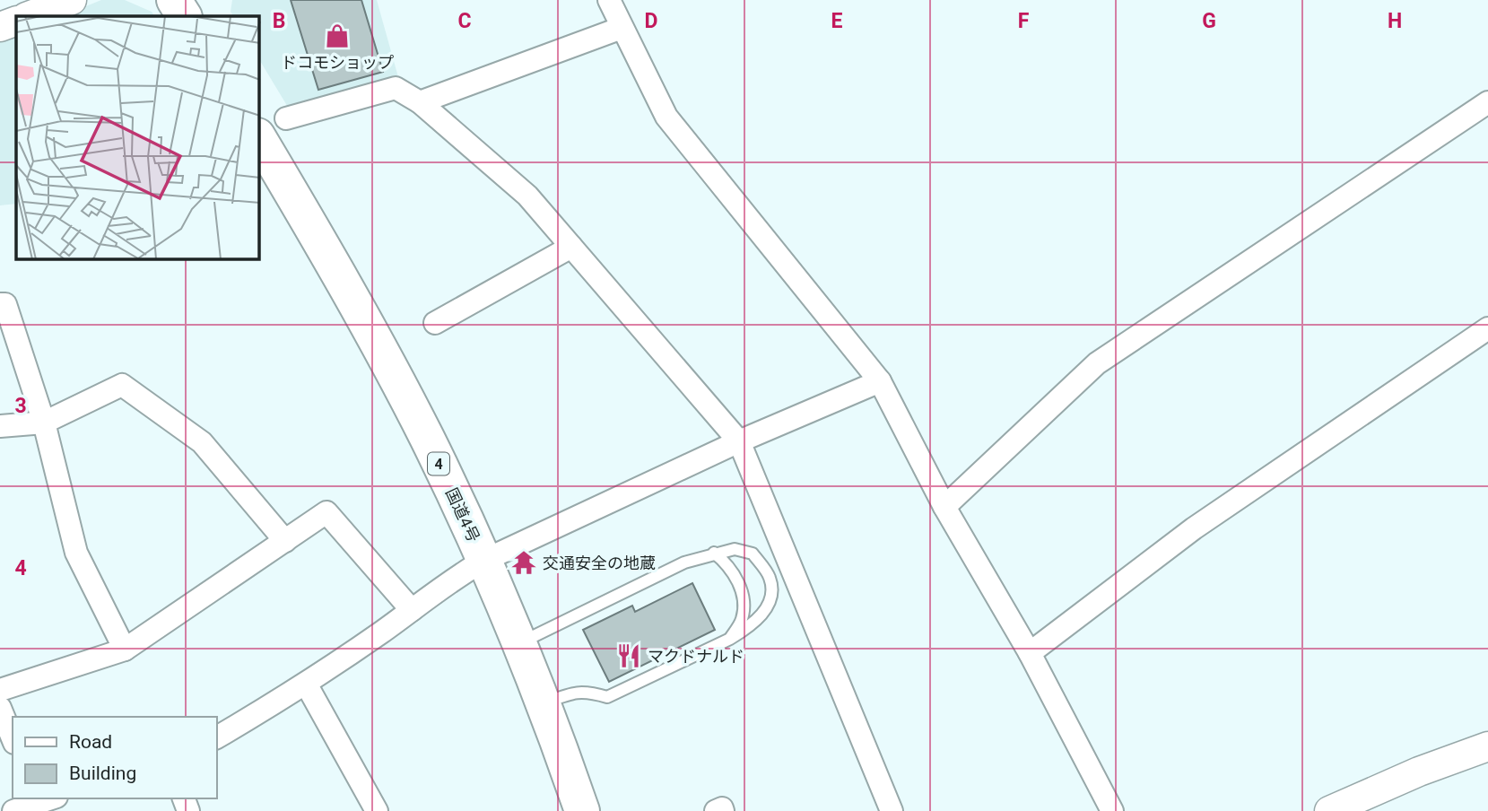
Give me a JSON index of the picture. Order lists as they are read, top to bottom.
{
  "streets": {
    "highway": ["4", "国道4号"]
  },
  "places": {
    "shop": ["ドコモショップ"],
    "temple": ["交通安全の地蔵"],
    "restaurant": ["マクドナルド"]
  },
  "legend": ["Road", "Building"],
  "grid": {
    "columns": [
      "B",
      "C",
      "D",
      "E",
      "F",
      "G",
      "H"
    ],
    "rows": ["3", "4"]
  }
}
